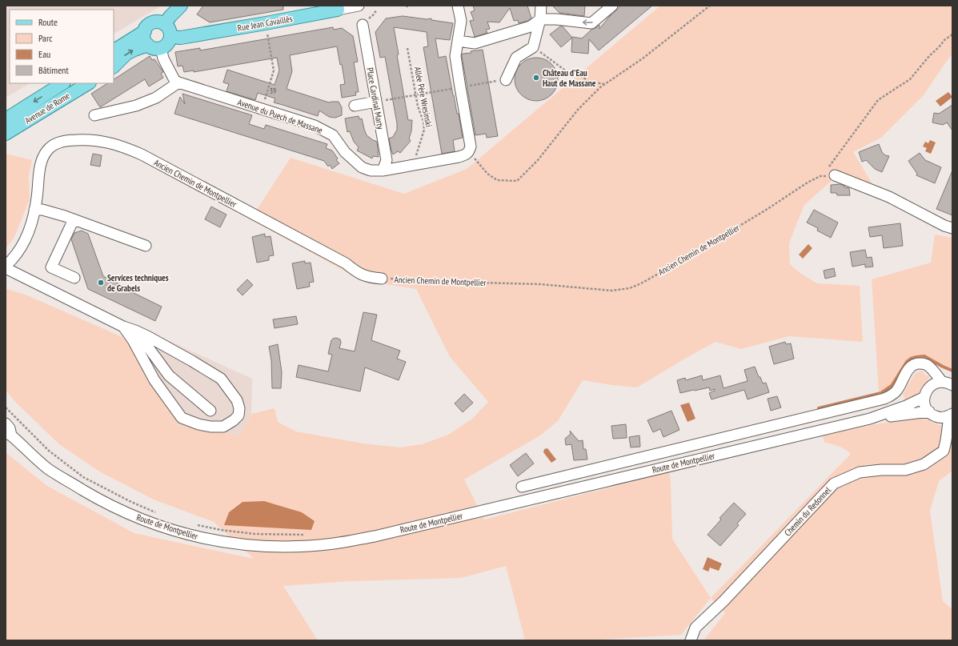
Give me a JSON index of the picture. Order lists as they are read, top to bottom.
{
  "streets": {
    "main road": ["Rue Jean Cavaillès", "Avenue de Rome"],
    "street": [
      "Place Cardinal Marty",
      "Avenue du Puech de Massane",
      "Ancien Chemin de Montpellier",
      "Route de Montpellier",
      "Chemin du Redonnel"
    ],
    "path": ["Allée Père Wresinski"]
  },
  "crossings": [
    ["Allée Père Wresinski", "Avenue du Puech de Massane"],
    ["Place Cardinal Marty", "Avenue du Puech de Massane"]
  ],
  "places": ["Château d'Eau Haut de Massane", "Services techniques de Grabels"],
  "house_numbers": ["39"],
  "legend": [
    "Route",
    "Parc",
    "Eau",
    "Bâtiment"
  ]
}
